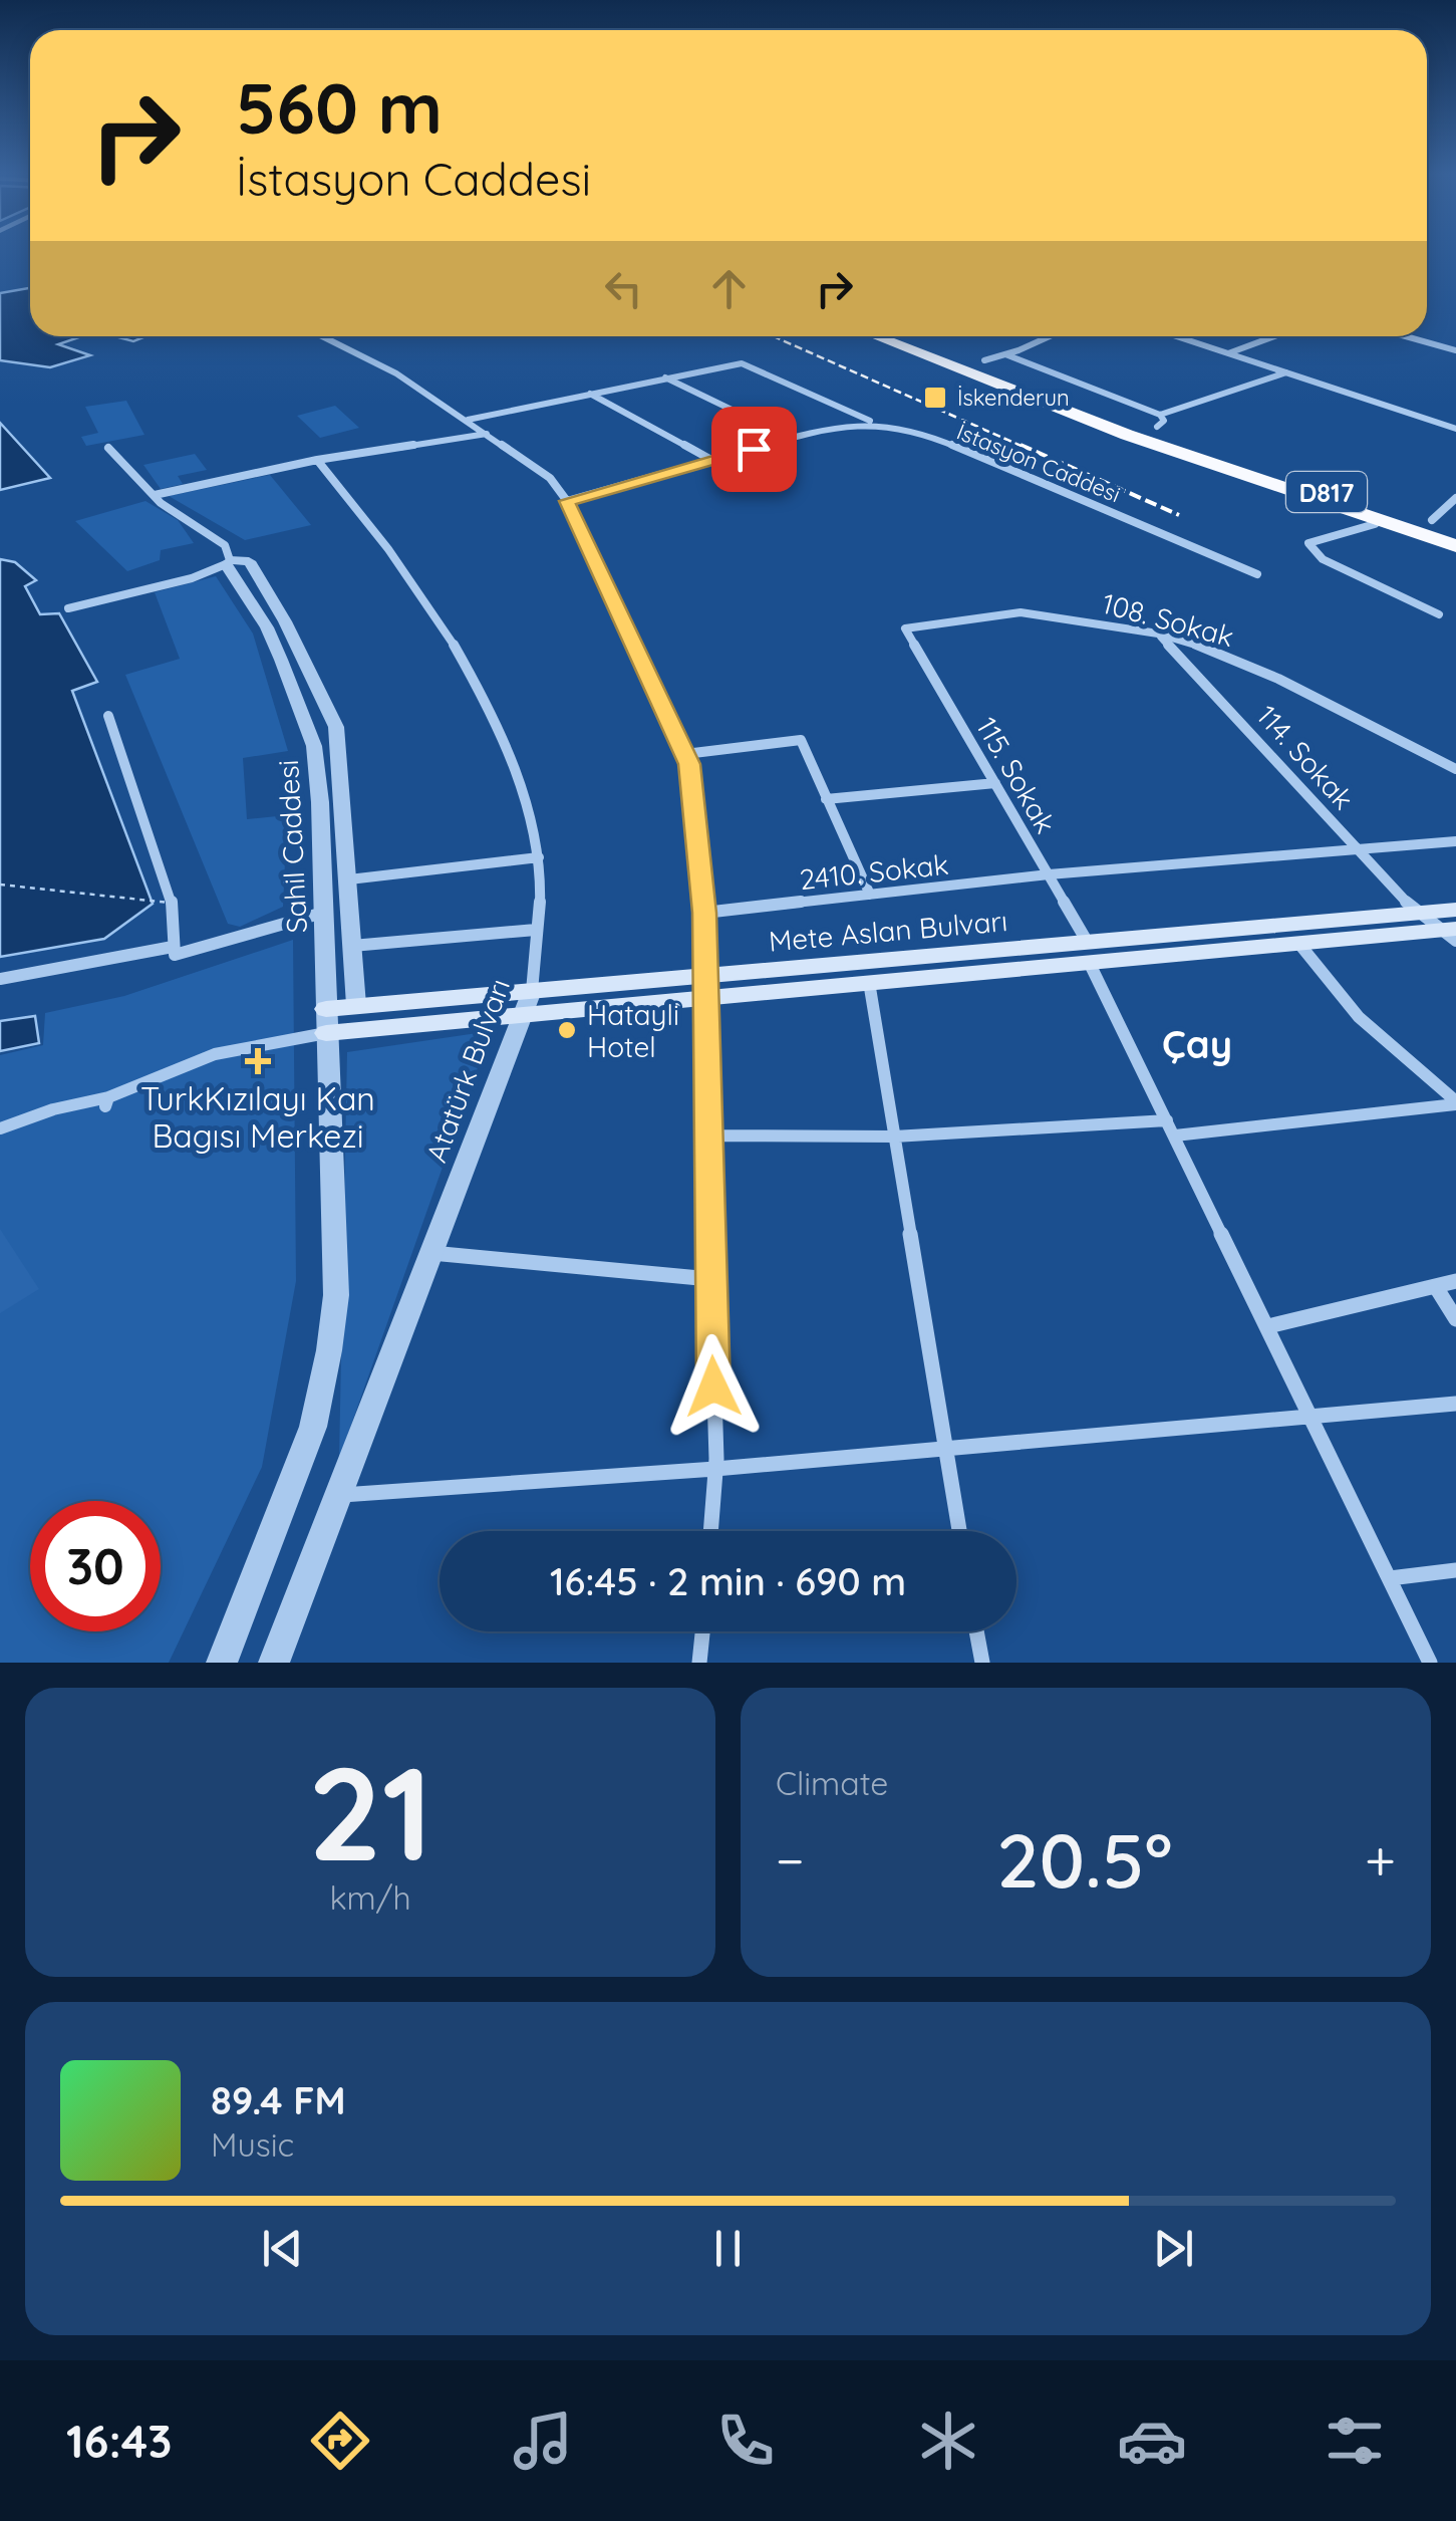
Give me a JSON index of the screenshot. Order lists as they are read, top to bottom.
{
  "streets": {
    "highway": ["D817"],
    "main road": ["Mete Aslan Bulvarı"],
    "street": [
      "İstasyon Caddesi",
      "108. Sokak",
      "114. Sokak",
      "115. Sokak",
      "Sahil Caddesi",
      "2410. Sokak",
      "Atatürk Bulvarı"
    ]
  },
  "crossings": [
    ["108. Sokak", "114. Sokak"],
    ["108. Sokak", "115. Sokak"],
    ["114. Sokak", "2410. Sokak"],
    ["114. Sokak", "Mete Aslan Bulvarı"],
    ["115. Sokak", "2410. Sokak"],
    ["115. Sokak", "Mete Aslan Bulvarı"],
    ["Sahil Caddesi", "Mete Aslan Bulvarı"],
    ["Mete Aslan Bulvarı", "Atatürk Bulvarı"]
  ],
  "districts": ["Çay"],
  "places": {
    "transit": ["İskenderun"],
    "other": ["Hatayli Hotel"],
    "health": ["TurkKızılayı Kan Bagısı Merkezi"]
  },
  "page": {
    "turn": ["560 m", "İstasyon Caddesi"],
    "limit": "30",
    "trip": "16:45 · 2 min · 690 m",
    "tile": [
      ["21", "km/h"],
      "Climate"
    ],
    "heat": ["−", "20.5°", "+"],
    "song": ["89.4 FM", "Music"],
    "tabs": "16:43"
  }
}
